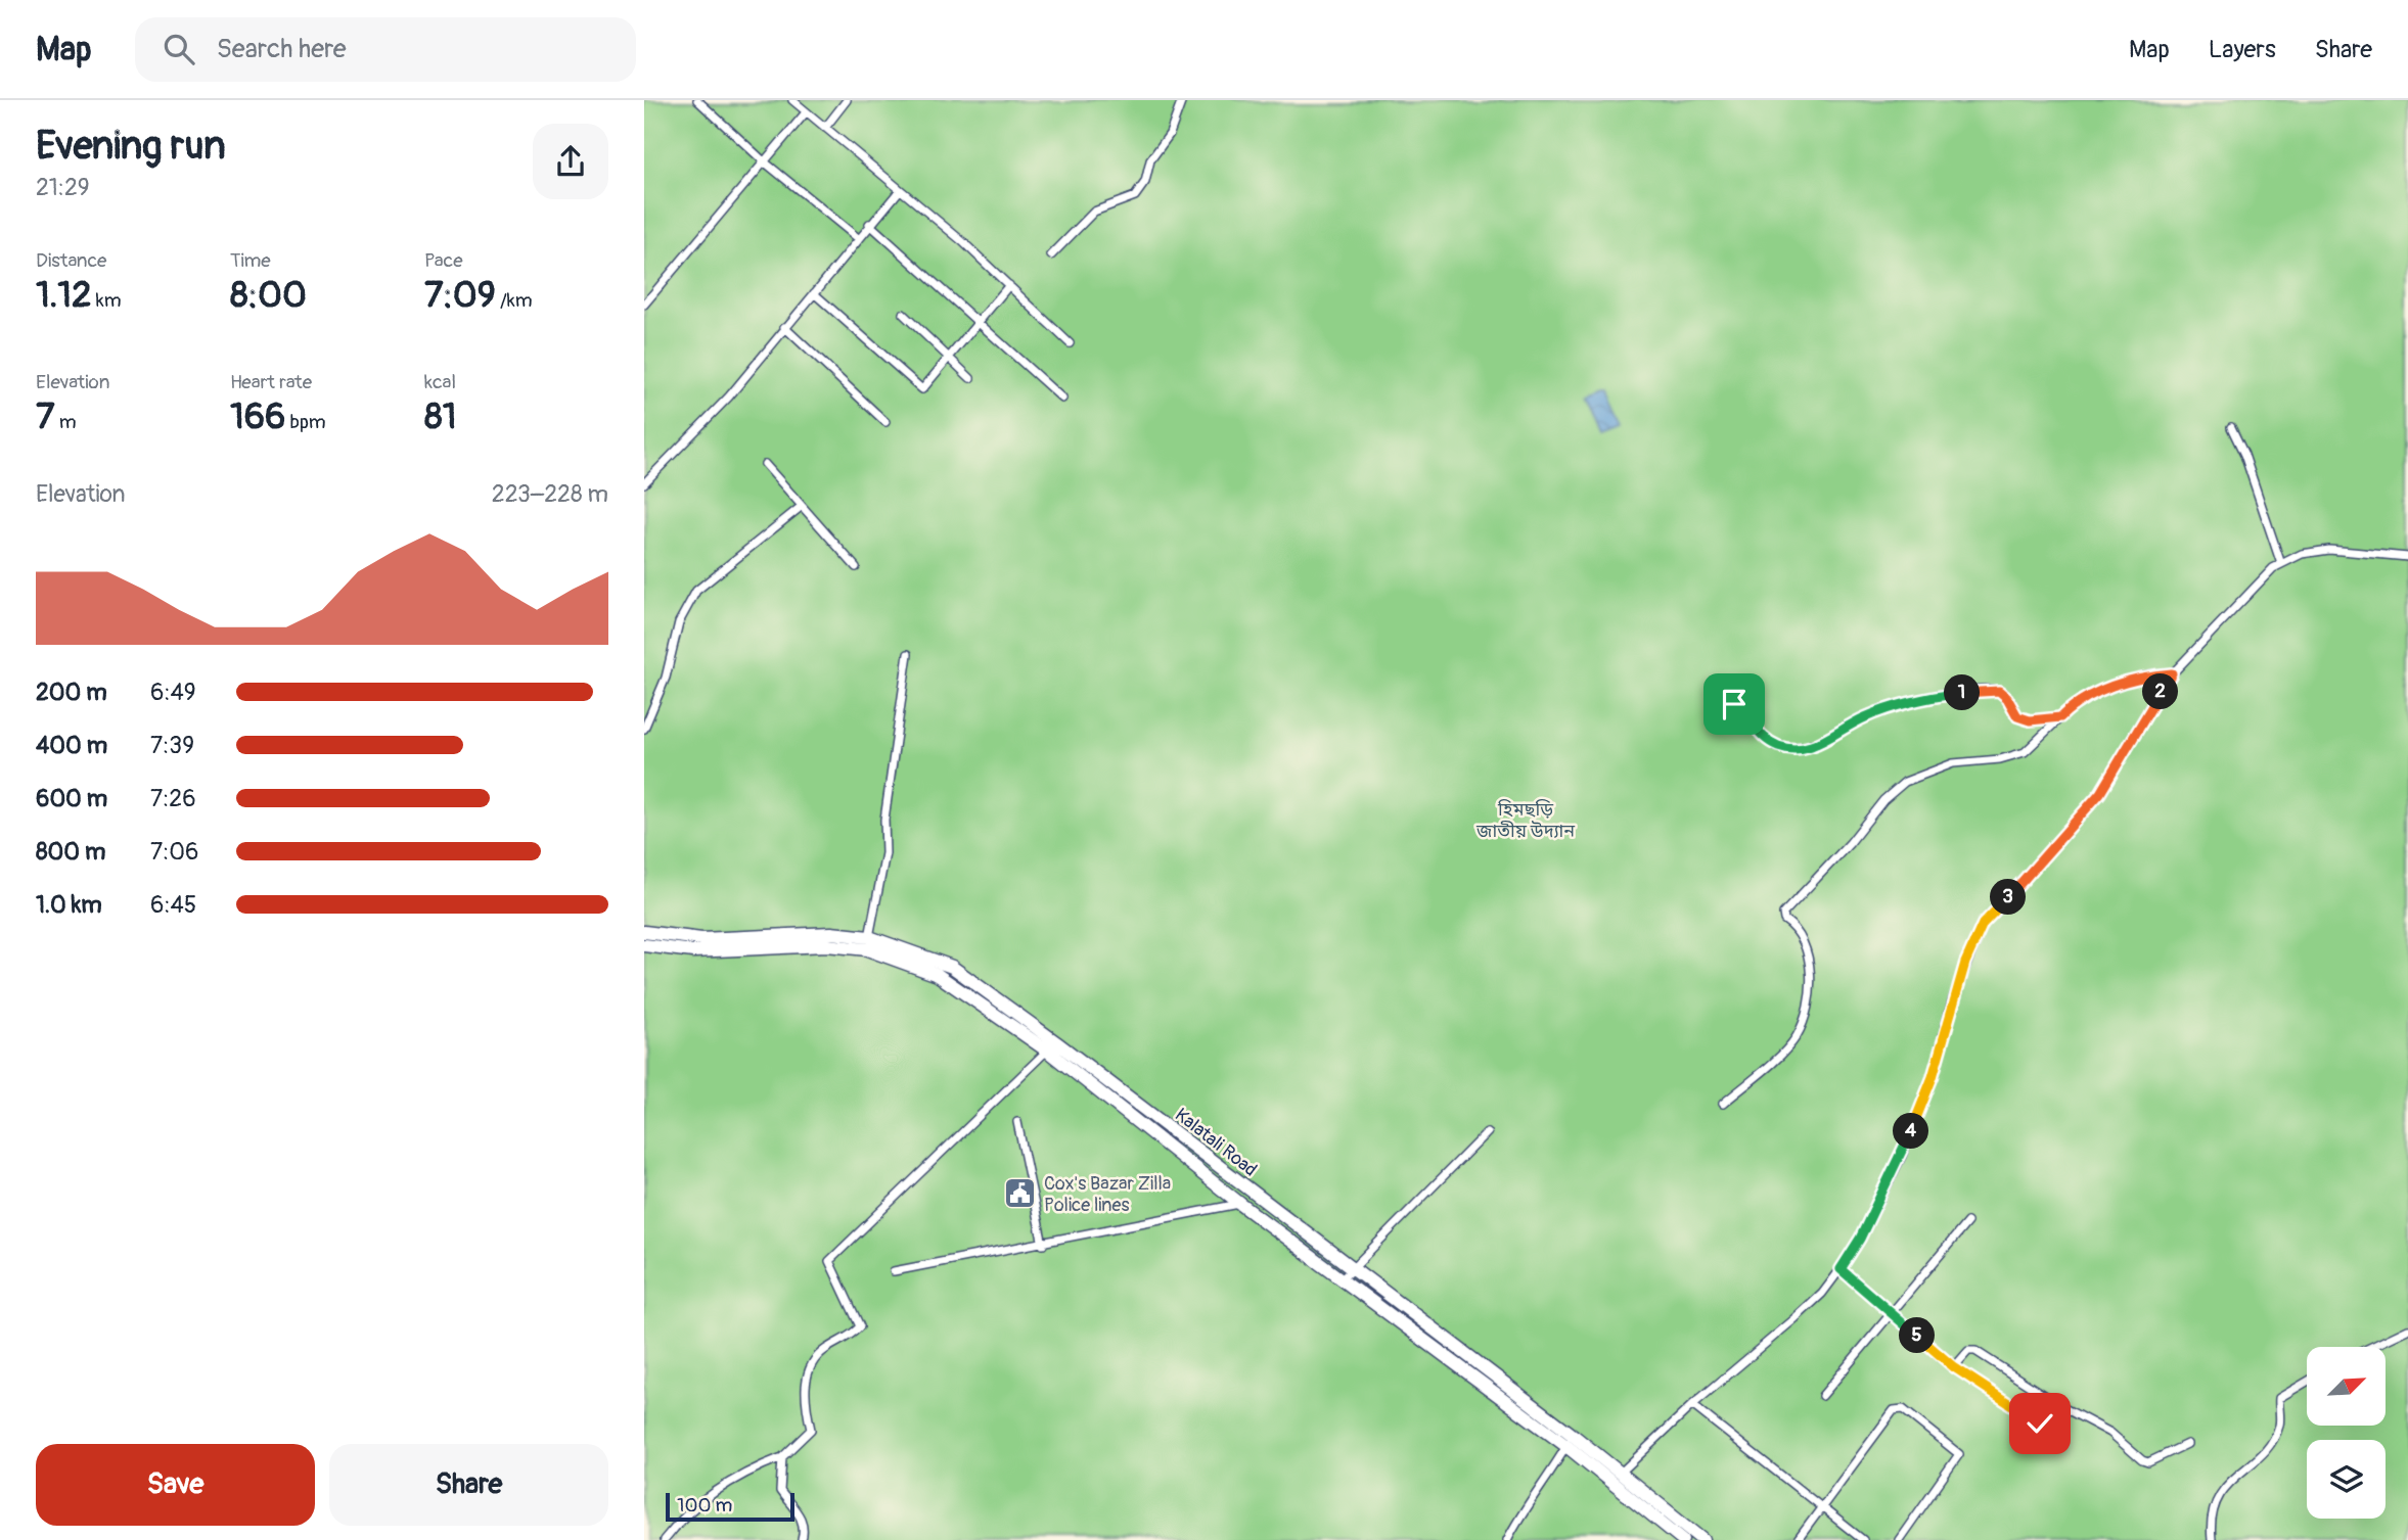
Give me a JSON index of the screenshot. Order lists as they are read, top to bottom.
{
  "streets": {
    "highway": ["Kalatali Road"]
  },
  "parks": ["হিমছড়ি জাতীয় উদ্যান"],
  "places": {
    "public building": ["Cox's Bazar Zilla Police lines"]
  },
  "scale_bar": "100 m",
  "north": "top right",
  "page": {
    "header": "Map",
    "search": "Search here",
    "nav": ["Map", "Layers", "Share"],
    "heading": ["Evening run", "21:29"],
    "stats": [
      ["Distance", "1.12 km"],
      ["Time", "8:00"],
      ["Pace", "7:09 /km"],
      ["Elevation", "7 m"],
      ["Heart rate", "166 bpm"],
      ["kcal", "81"]
    ],
    "chart": ["Elevation", "223–228 m"],
    "list": [
      {
        "name": "200 m",
        "note": "6:49"
      },
      {
        "name": "400 m",
        "note": "7:39"
      },
      {
        "name": "600 m",
        "note": "7:26"
      },
      {
        "name": "800 m",
        "note": "7:06"
      },
      {
        "name": "1.0 km",
        "note": "6:45"
      }
    ],
    "pins": [
      "2",
      "1",
      "3",
      "4",
      "5"
    ],
    "buttons": ["Save", "Share"],
    "scale": "100 m"
  }
}
